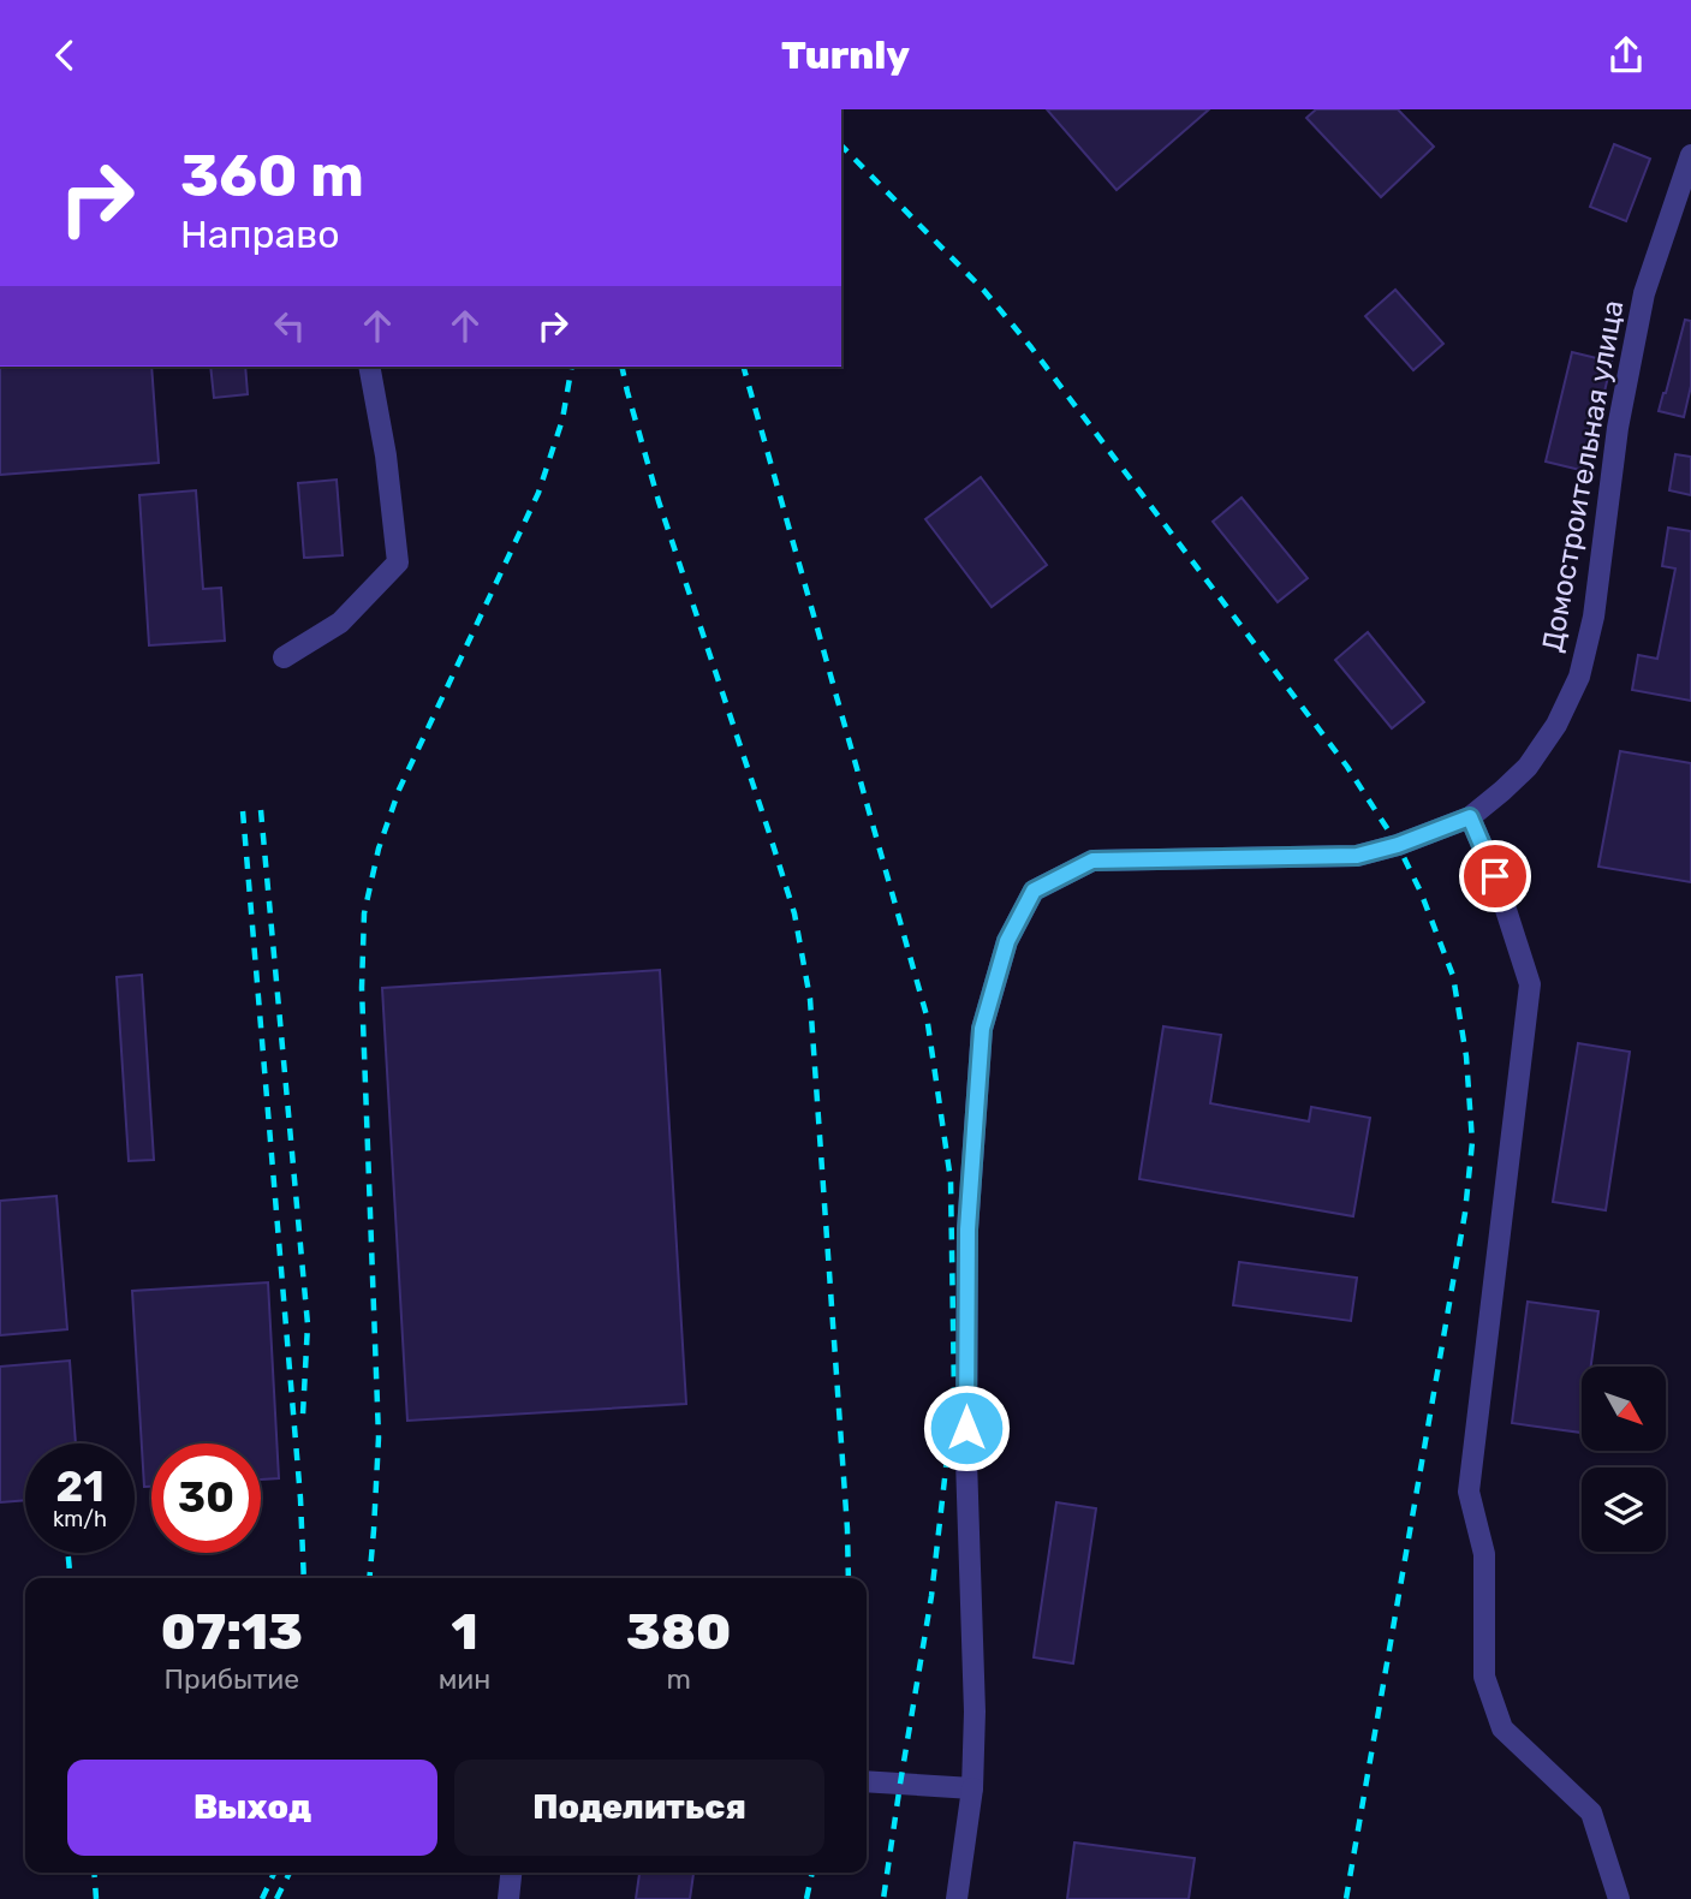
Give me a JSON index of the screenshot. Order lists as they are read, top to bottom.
{
  "streets": {
    "street": ["Домостроительная улица"]
  },
  "north": "bottom right",
  "page": {
    "header": "Turnly",
    "turn": ["360 m", "Направо"],
    "speed": "21 km/h",
    "limit": "30",
    "eta": [
      "07:13",
      "Прибытие",
      "1",
      "мин",
      "380",
      "m"
    ],
    "buttons": ["Выход", "Поделиться"]
  }
}
